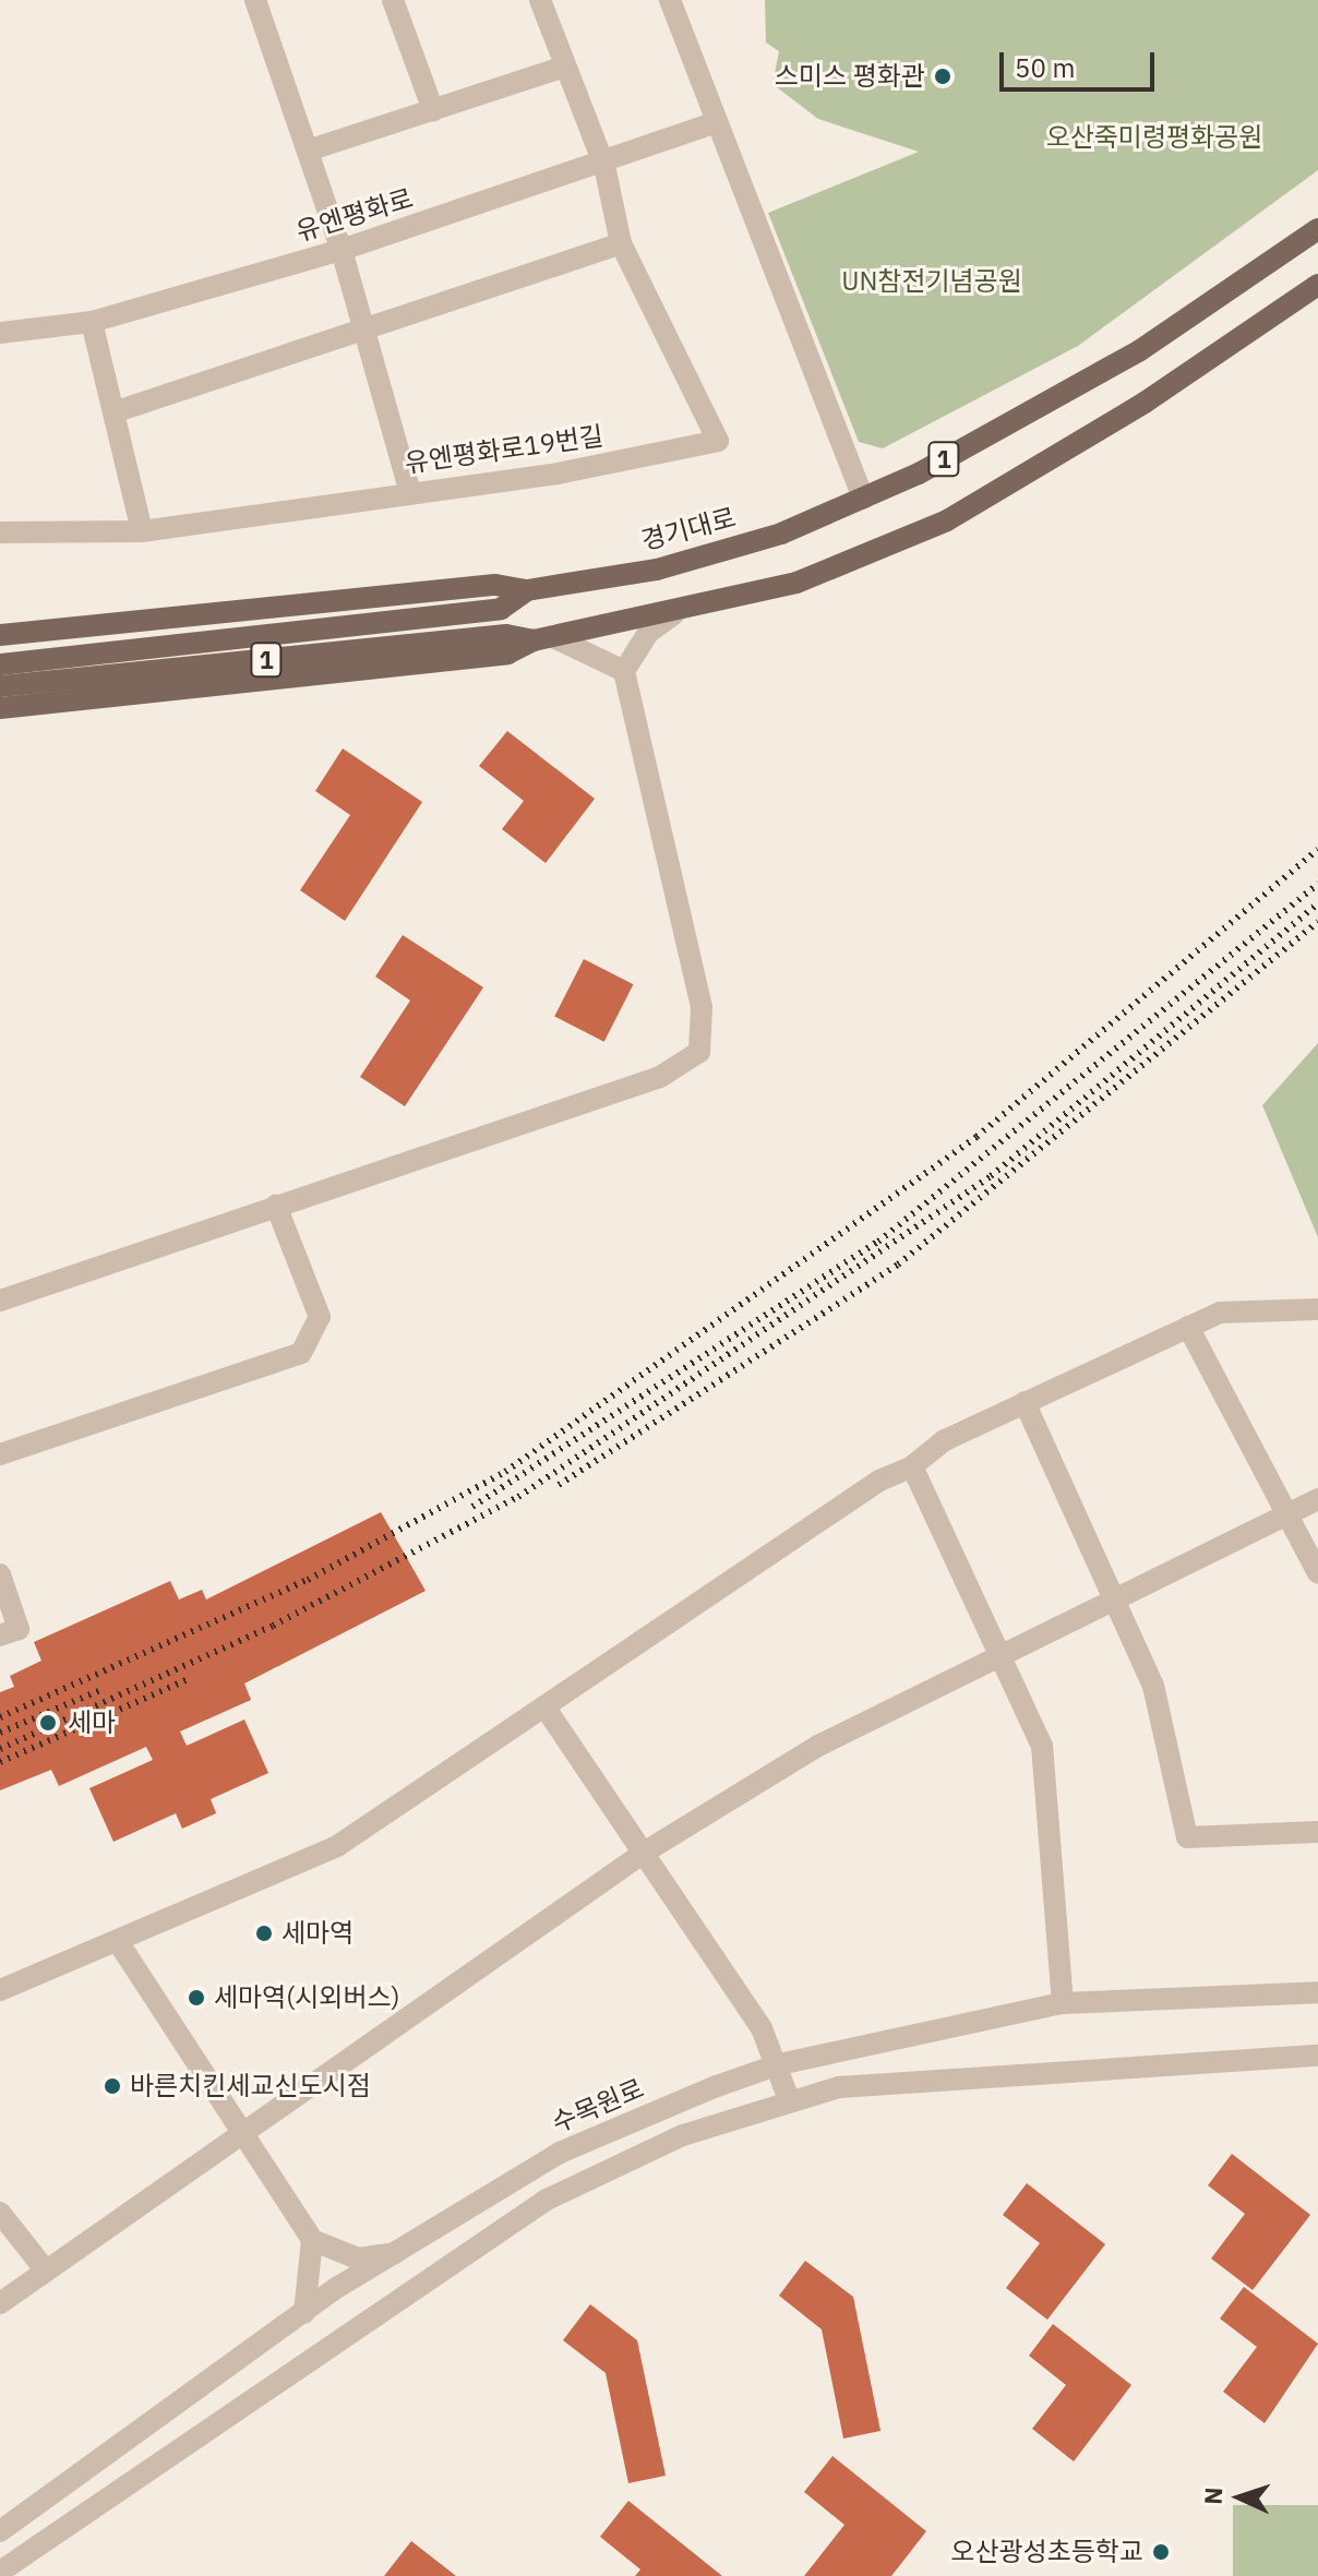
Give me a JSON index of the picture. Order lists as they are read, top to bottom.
{
  "streets": {
    "main road": ["1", "경기대로"],
    "street": ["유엔평화로", "유엔평화로19번길", "수목원로"]
  },
  "crossings": [
    ["유엔평화로", "유엔평화로19번길"]
  ],
  "parks": ["오산죽미령평화공원", "UN참전기념공원"],
  "places": [
    "스미스 평화관",
    "세마",
    "세마역",
    "세마역(시외버스)",
    "바른치킨세교신도시점",
    "오산광성초등학교"
  ],
  "scale_bar": "50 m",
  "north": "left"
}
